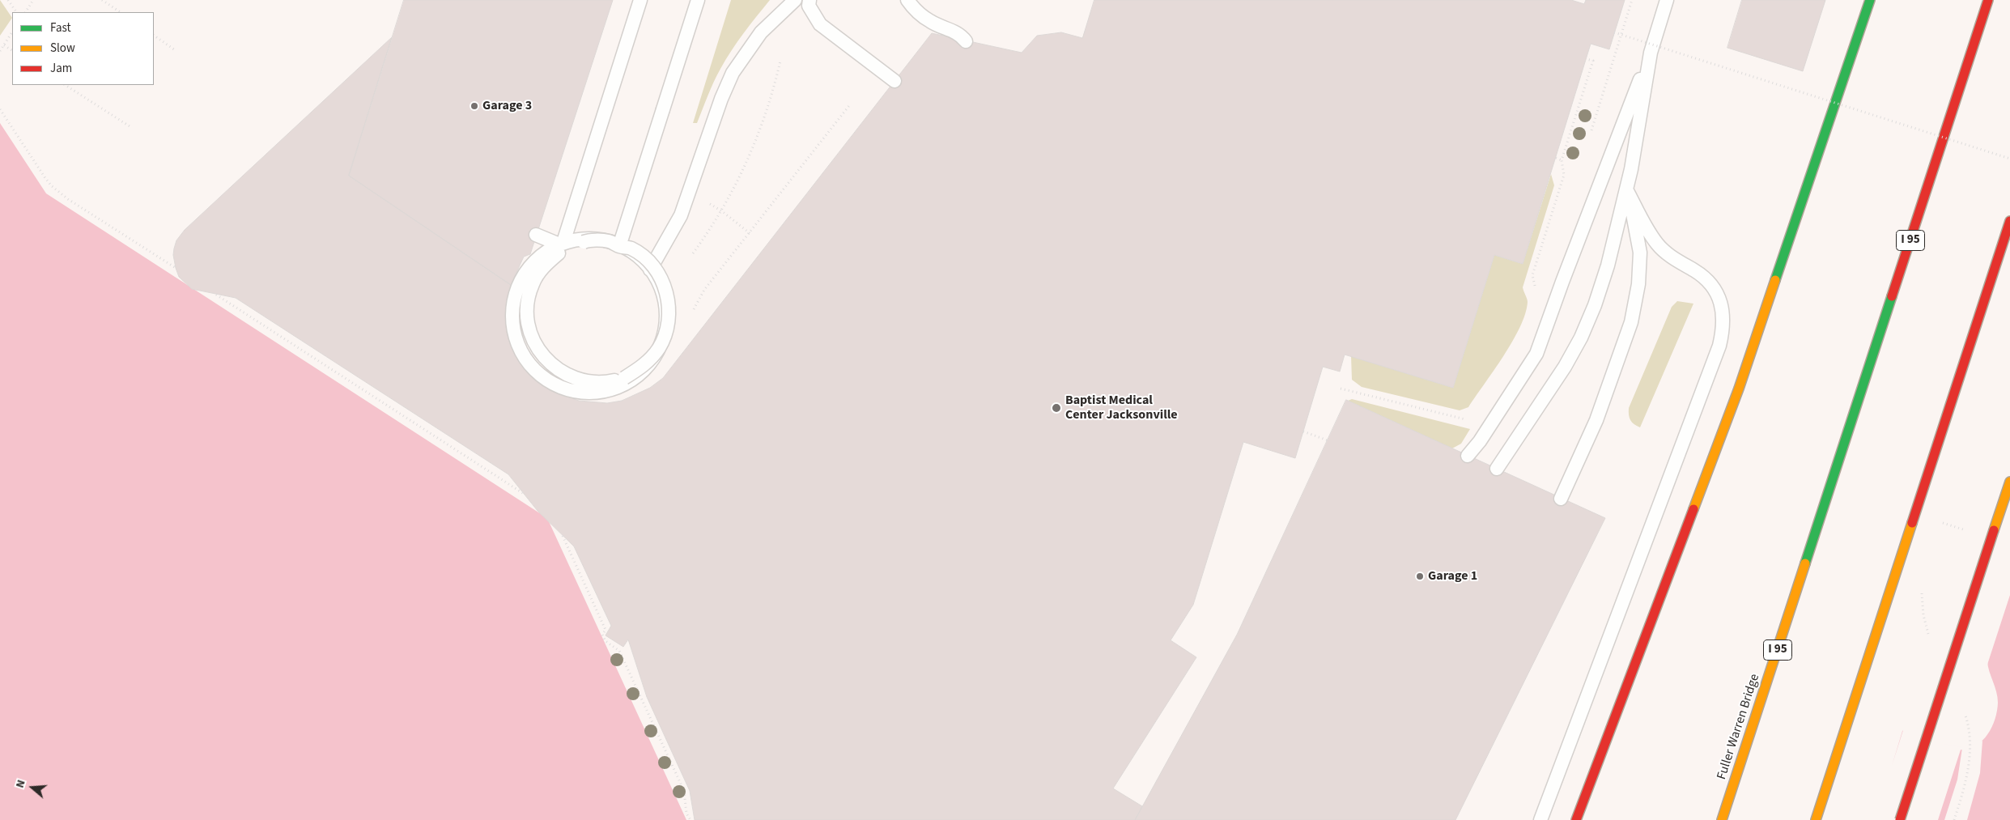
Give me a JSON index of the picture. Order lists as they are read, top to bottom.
{
  "streets": {
    "highway": ["I 95", "Fuller Warren Bridge"]
  },
  "places": ["Garage 3", "Baptist Medical Center Jacksonville", "Garage 1"],
  "legend": ["Fast", "Slow", "Jam"],
  "north": "left"
}
